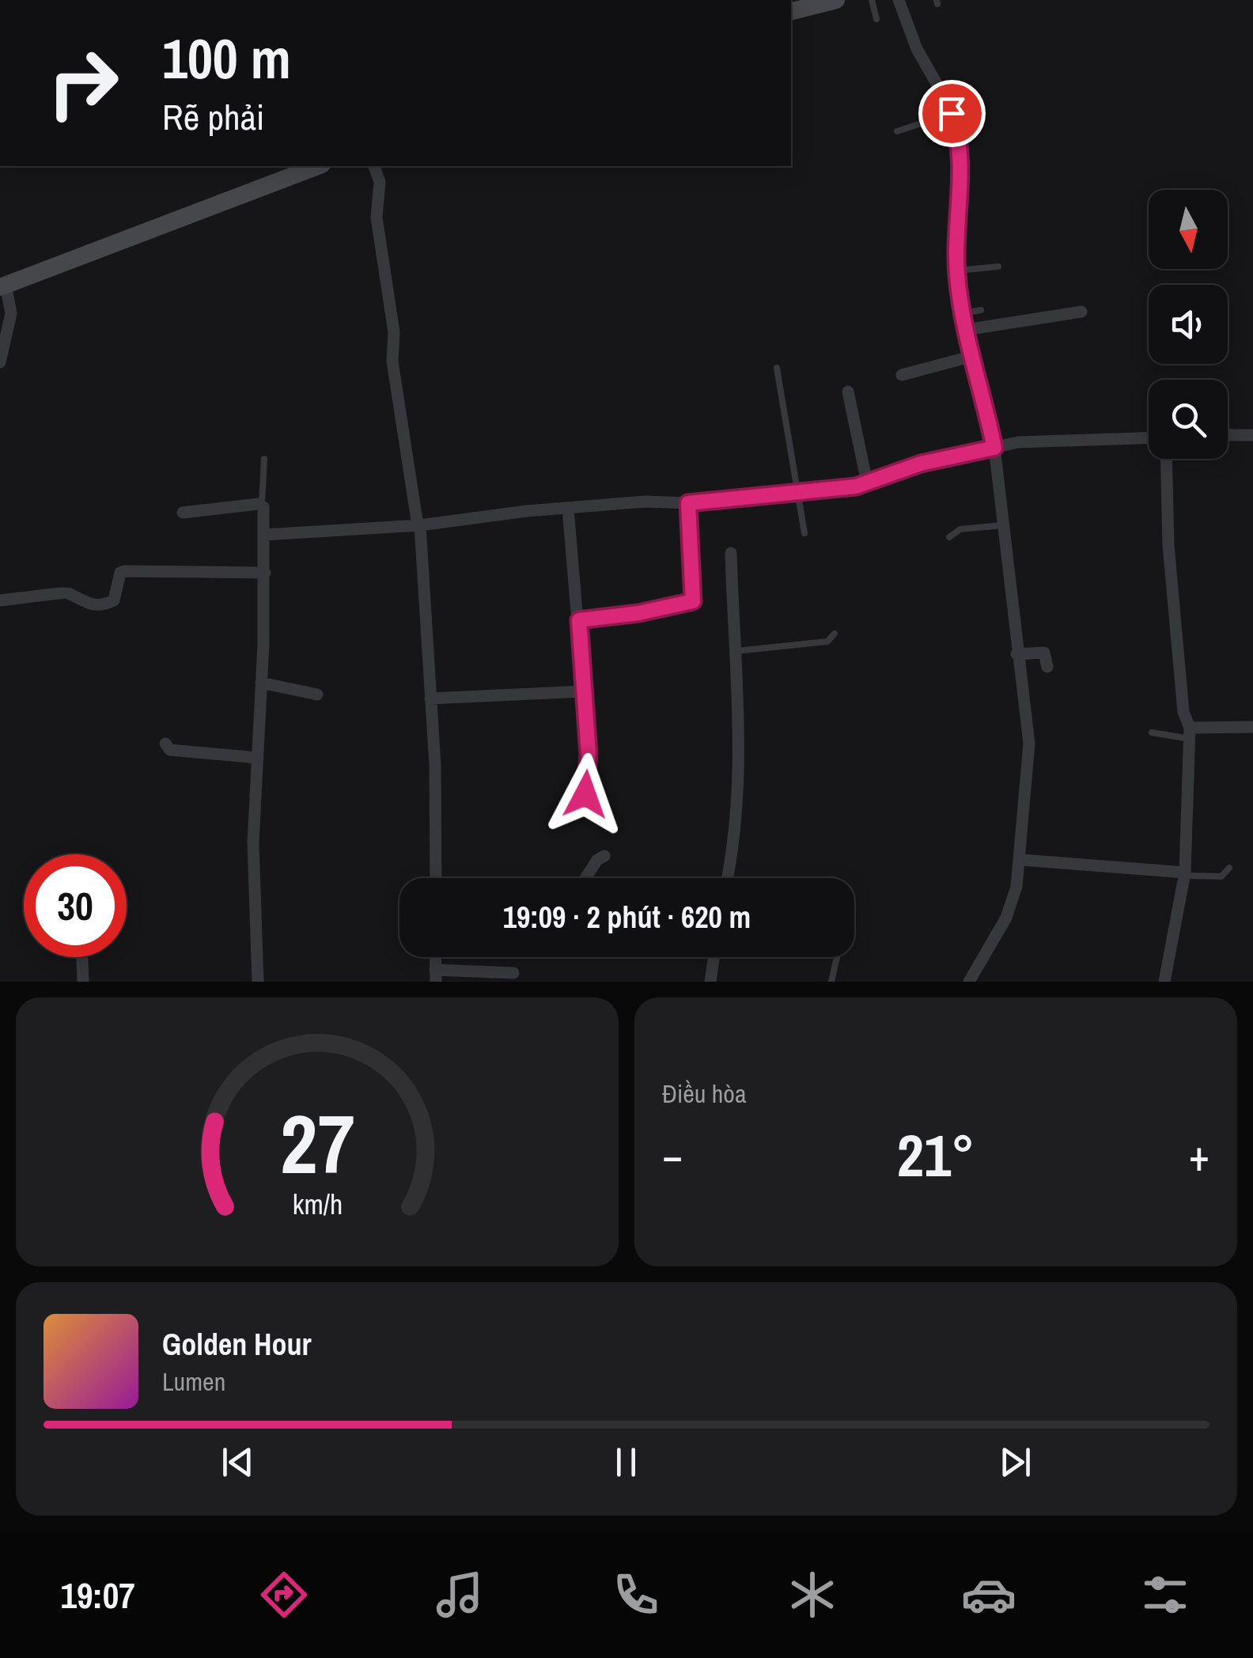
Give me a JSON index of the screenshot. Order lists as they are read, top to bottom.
{
  "north": "bottom",
  "page": {
    "turn": ["100 m", "Rẽ phải"],
    "limit": "30",
    "trip": "19:09 · 2 phút · 620 m",
    "tile": "Điều hòa",
    "heat": ["−", "21°", "+"],
    "song": ["Golden Hour", "Lumen"],
    "tabs": "19:07",
    "gauge": ["27", "km/h"]
  }
}
